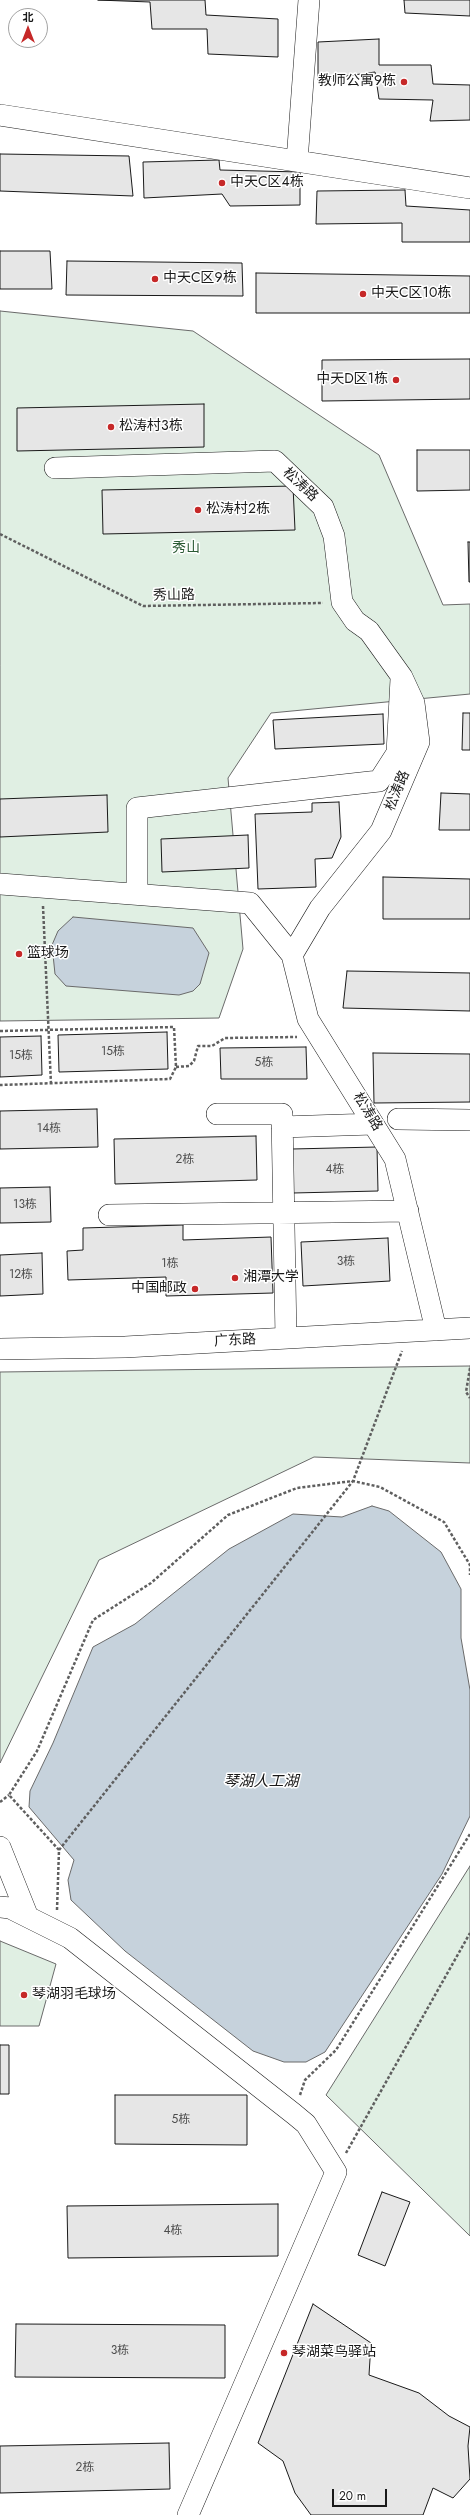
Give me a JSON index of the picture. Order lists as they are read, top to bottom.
{
  "streets": {
    "street": ["松涛路", "广东路"],
    "path": ["秀山路"]
  },
  "crossings": [
    ["松涛路", "秀山路"],
    ["松涛路", "广东路"]
  ],
  "water": ["琴湖人工湖"],
  "parks": ["秀山"],
  "places": [
    "教师公寓9栋",
    "中天C区4栋",
    "中天C区9栋",
    "中天C区10栋",
    "中天D区1栋",
    "松涛村3栋",
    "松涛村2栋",
    "篮球场",
    "湘潭大学",
    "中国邮政",
    "琴湖羽毛球场",
    "琴湖菜鸟驿站"
  ],
  "house_numbers": [
    "15栋",
    "15栋",
    "5栋",
    "14栋",
    "2栋",
    "4栋",
    "13栋",
    "3栋",
    "1栋",
    "12栋",
    "5栋",
    "4栋",
    "3栋",
    "2栋"
  ],
  "scale_bar": "20 m",
  "north": "top"
}
